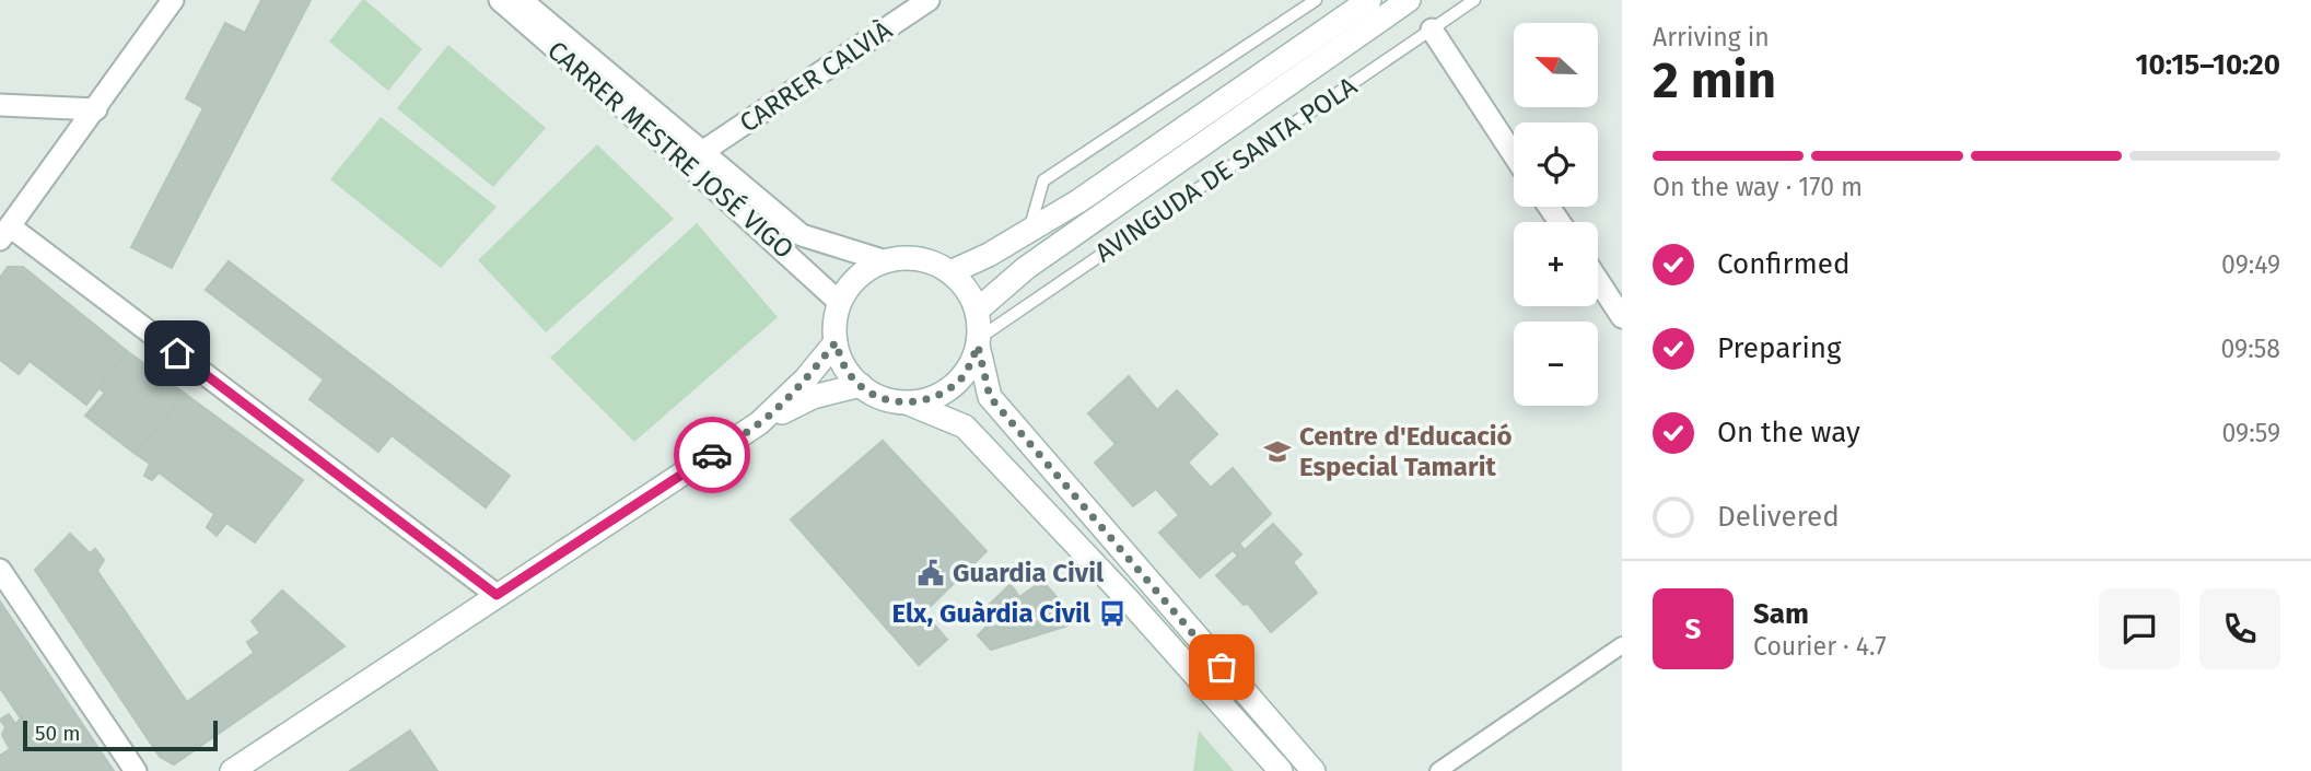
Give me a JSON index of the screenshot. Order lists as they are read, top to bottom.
{
  "streets": {
    "main road": ["AVINGUDA DE SANTA POLA"],
    "street": ["CARRER CALVIÀ", "CARRER MESTRE JOSÉ VIGO"]
  },
  "crossings": [
    ["CARRER CALVIÀ", "CARRER MESTRE JOSÉ VIGO"],
    ["CARRER MESTRE JOSÉ VIGO", "AVINGUDA DE SANTA POLA"]
  ],
  "places": {
    "school or university": ["Centre d'Educació Especial Tamarit"],
    "public building": ["Guardia Civil"],
    "bus stop": ["Elx, Guàrdia Civil"]
  },
  "scale_bar": "50 m",
  "north": "left",
  "page": {
    "heading": ["2 min", "Arriving in", "10:15–10:20"],
    "panel": ["Sam", "Courier · 4.7"],
    "map_buttons": ["+", "−"],
    "bar": "On the way · 170 m",
    "list": [
      ["Confirmed", "09:49"],
      ["Preparing", "09:58"],
      ["On the way", "09:59"],
      "Delivered"
    ],
    "round": "S",
    "scale": "50 m"
  }
}
